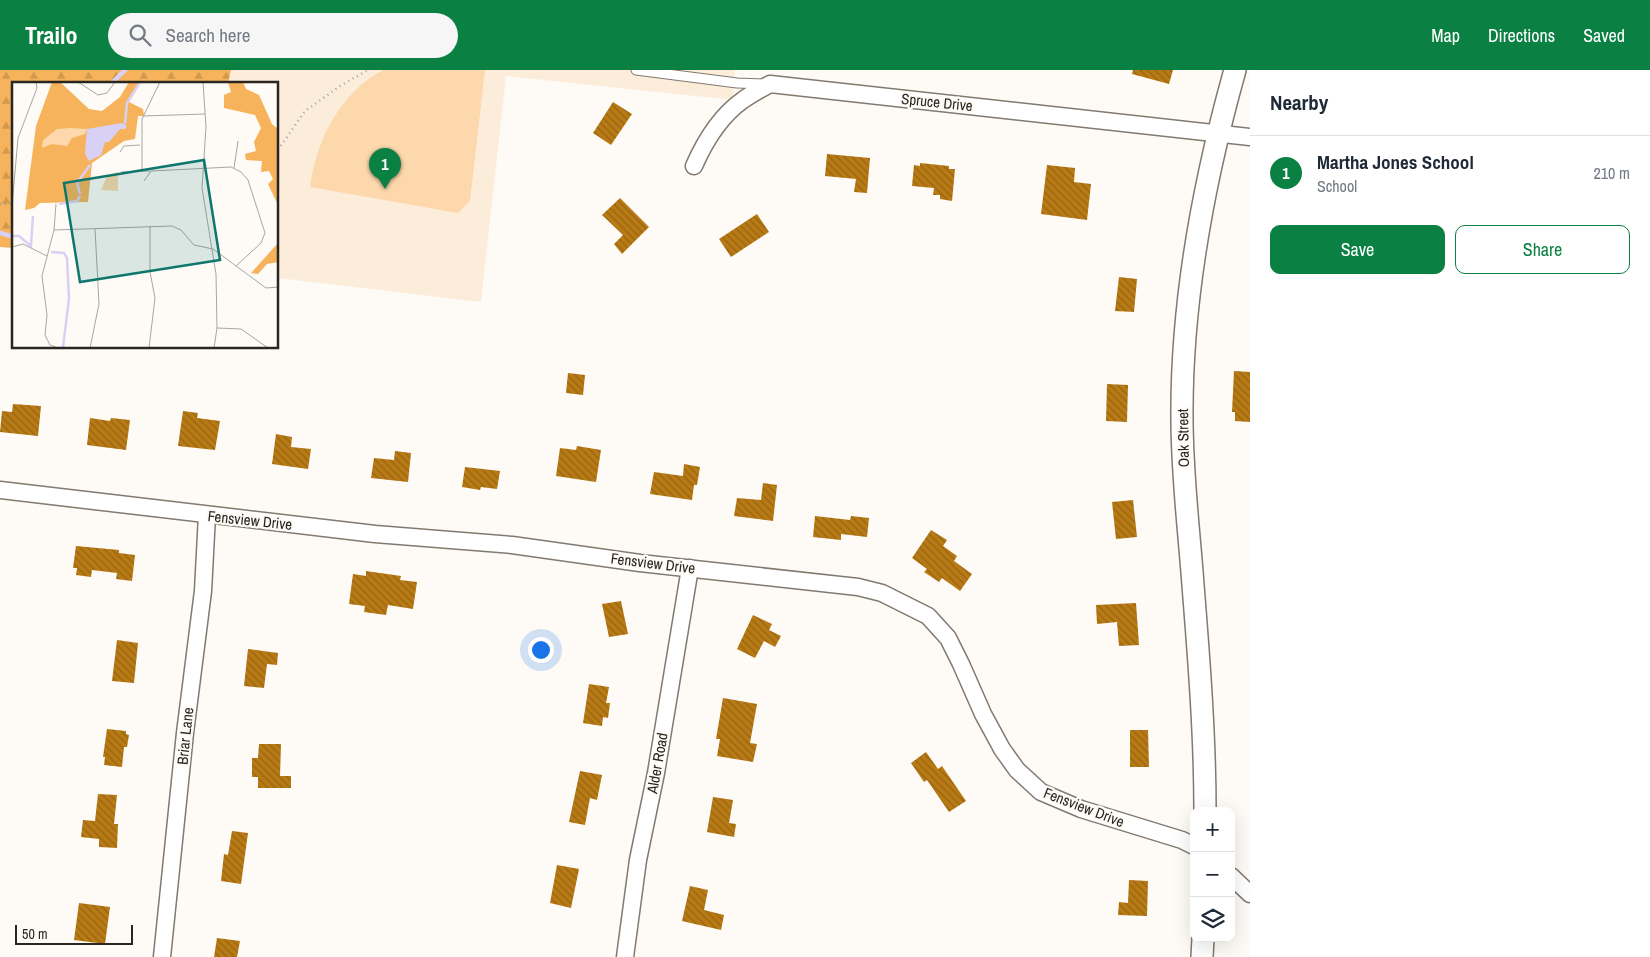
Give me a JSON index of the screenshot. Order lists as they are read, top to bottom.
{
  "streets": {
    "street": [
      "Spruce Drive",
      "Oak Street",
      "Fensview Drive",
      "Briar Lane",
      "Alder Road"
    ]
  },
  "crossings": [
    ["Spruce Drive", "Oak Street"],
    ["Fensview Drive", "Briar Lane"],
    ["Fensview Drive", "Alder Road"]
  ],
  "scale_bar": "50 m",
  "page": {
    "header": "Trailo",
    "search": "Search here",
    "nav": ["Map", "Directions", "Saved"],
    "heading": "Nearby",
    "list": [
      {
        "mark": "1",
        "name": "Martha Jones School",
        "note": "School",
        "value": "210 m"
      }
    ],
    "pins": "1",
    "buttons": ["Save", "Share"],
    "map_buttons": ["+", "−"],
    "scale": "50 m"
  }
}
